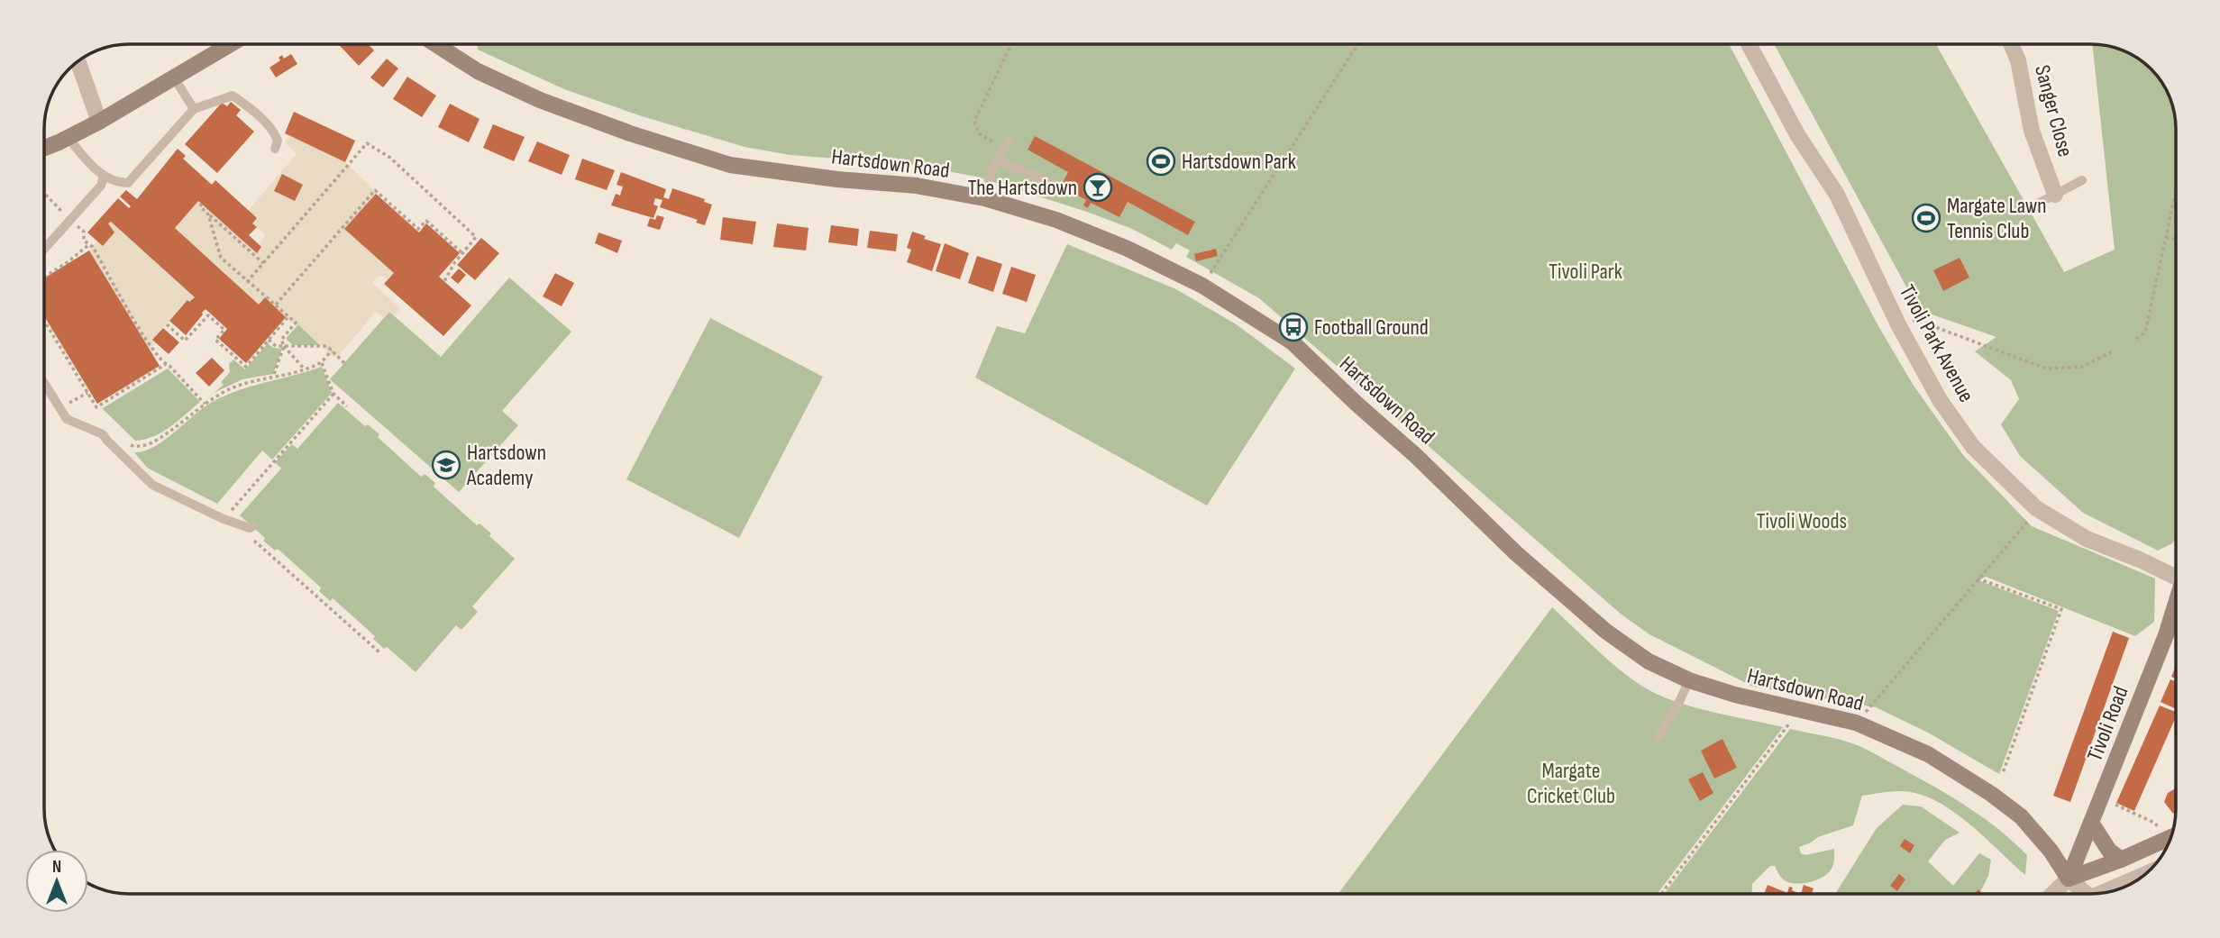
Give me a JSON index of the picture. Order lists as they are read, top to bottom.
{
  "streets": {
    "main road": ["Hartsdown Road", "Tivoli Road"],
    "street": ["Sanger Close", "Tivoli Park Avenue"]
  },
  "crossings": [
    ["Hartsdown Road", "Tivoli Road"]
  ],
  "parks": ["Tivoli Park", "Tivoli Woods", "Margate Cricket Club"],
  "places": {
    "sports": ["Hartsdown Park", "Margate Lawn Tennis Club"],
    "bar": ["The Hartsdown"],
    "bus stop": ["Football Ground"],
    "school or university": ["Hartsdown Academy"]
  },
  "north": "top"
}
